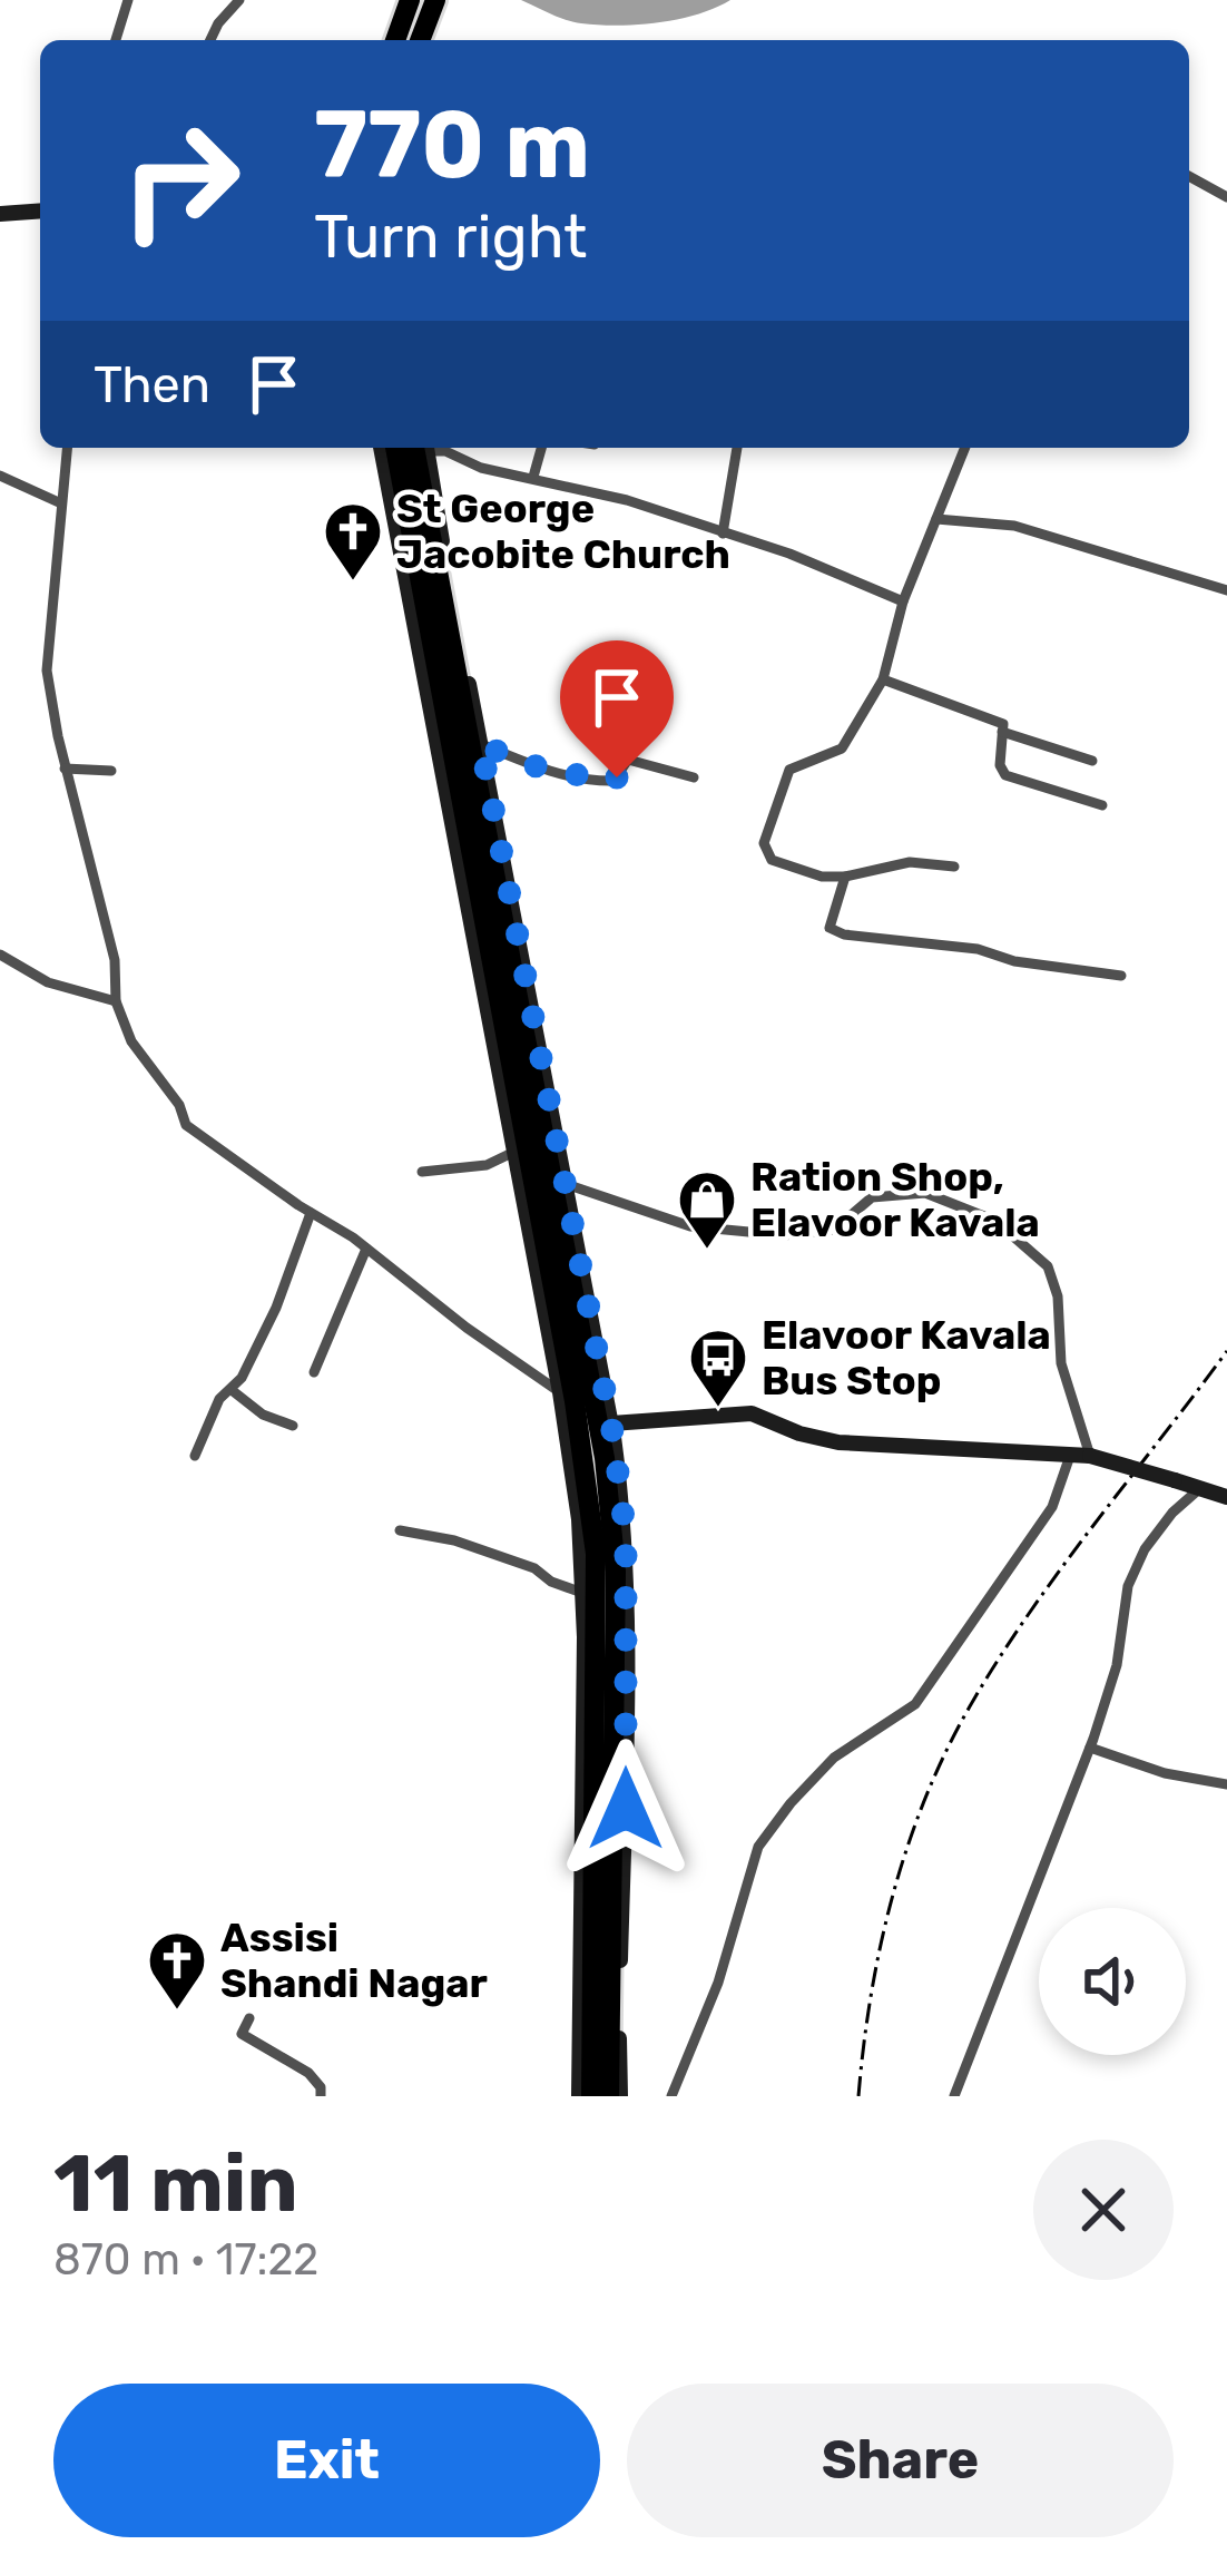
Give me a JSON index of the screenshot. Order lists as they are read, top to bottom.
{
  "places": {
    "church": ["St George Jacobite Church", "Assisi Shandi Nagar"],
    "shop": ["Ration Shop, Elavoor Kavala"],
    "bus stop": ["Elavoor Kavala Bus Stop"]
  },
  "page": {
    "turn": ["770 m", "Turn right"],
    "then": "Then",
    "heading": ["11 min", "870 m · 17:22"],
    "buttons": ["Exit", "Share"]
  }
}
